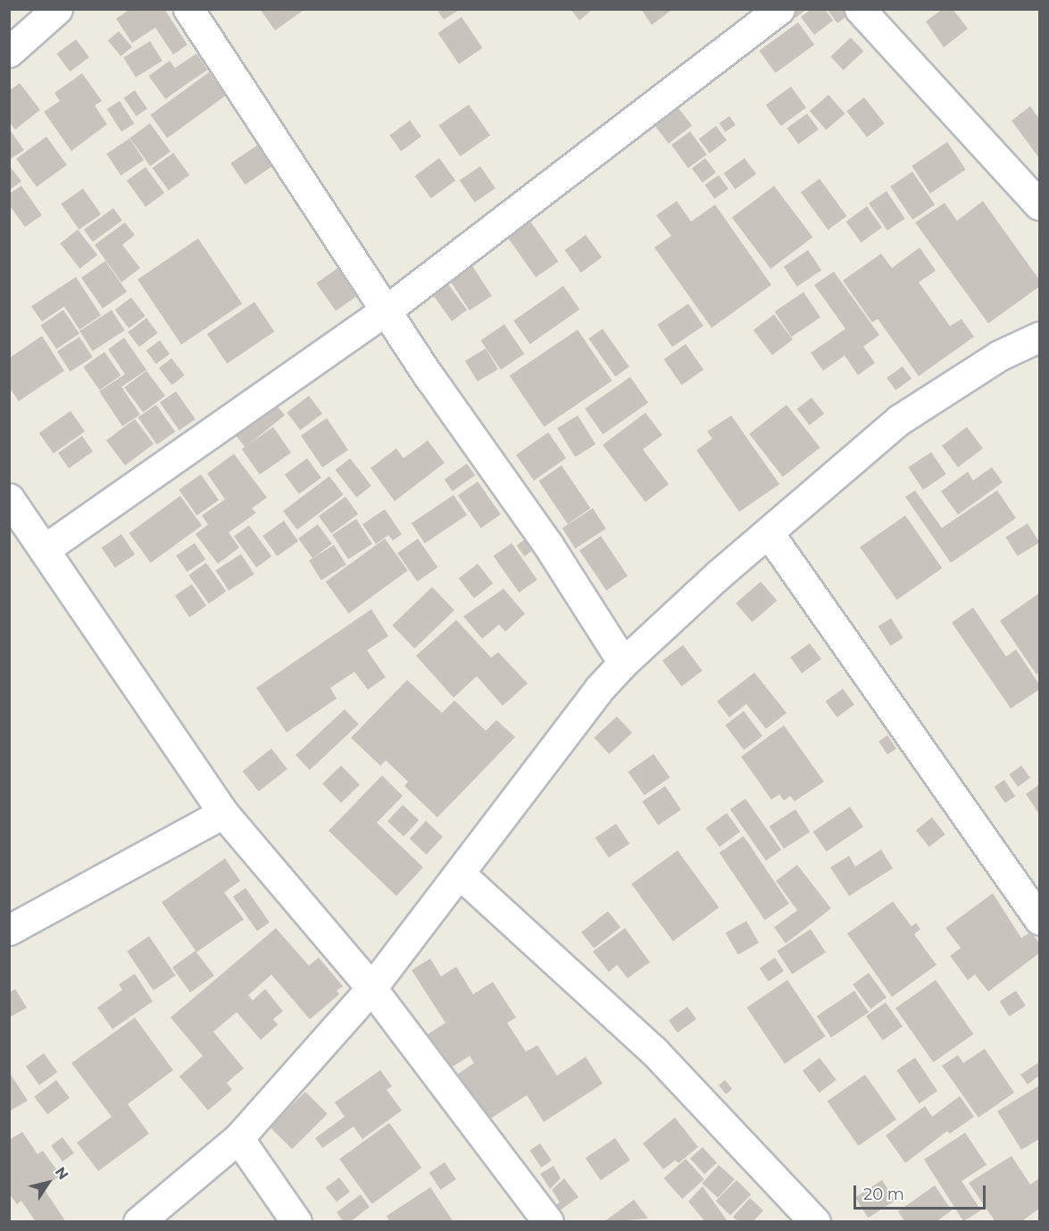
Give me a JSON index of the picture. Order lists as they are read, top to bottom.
{
  "scale_bar": "20 m",
  "north": "top right"
}
